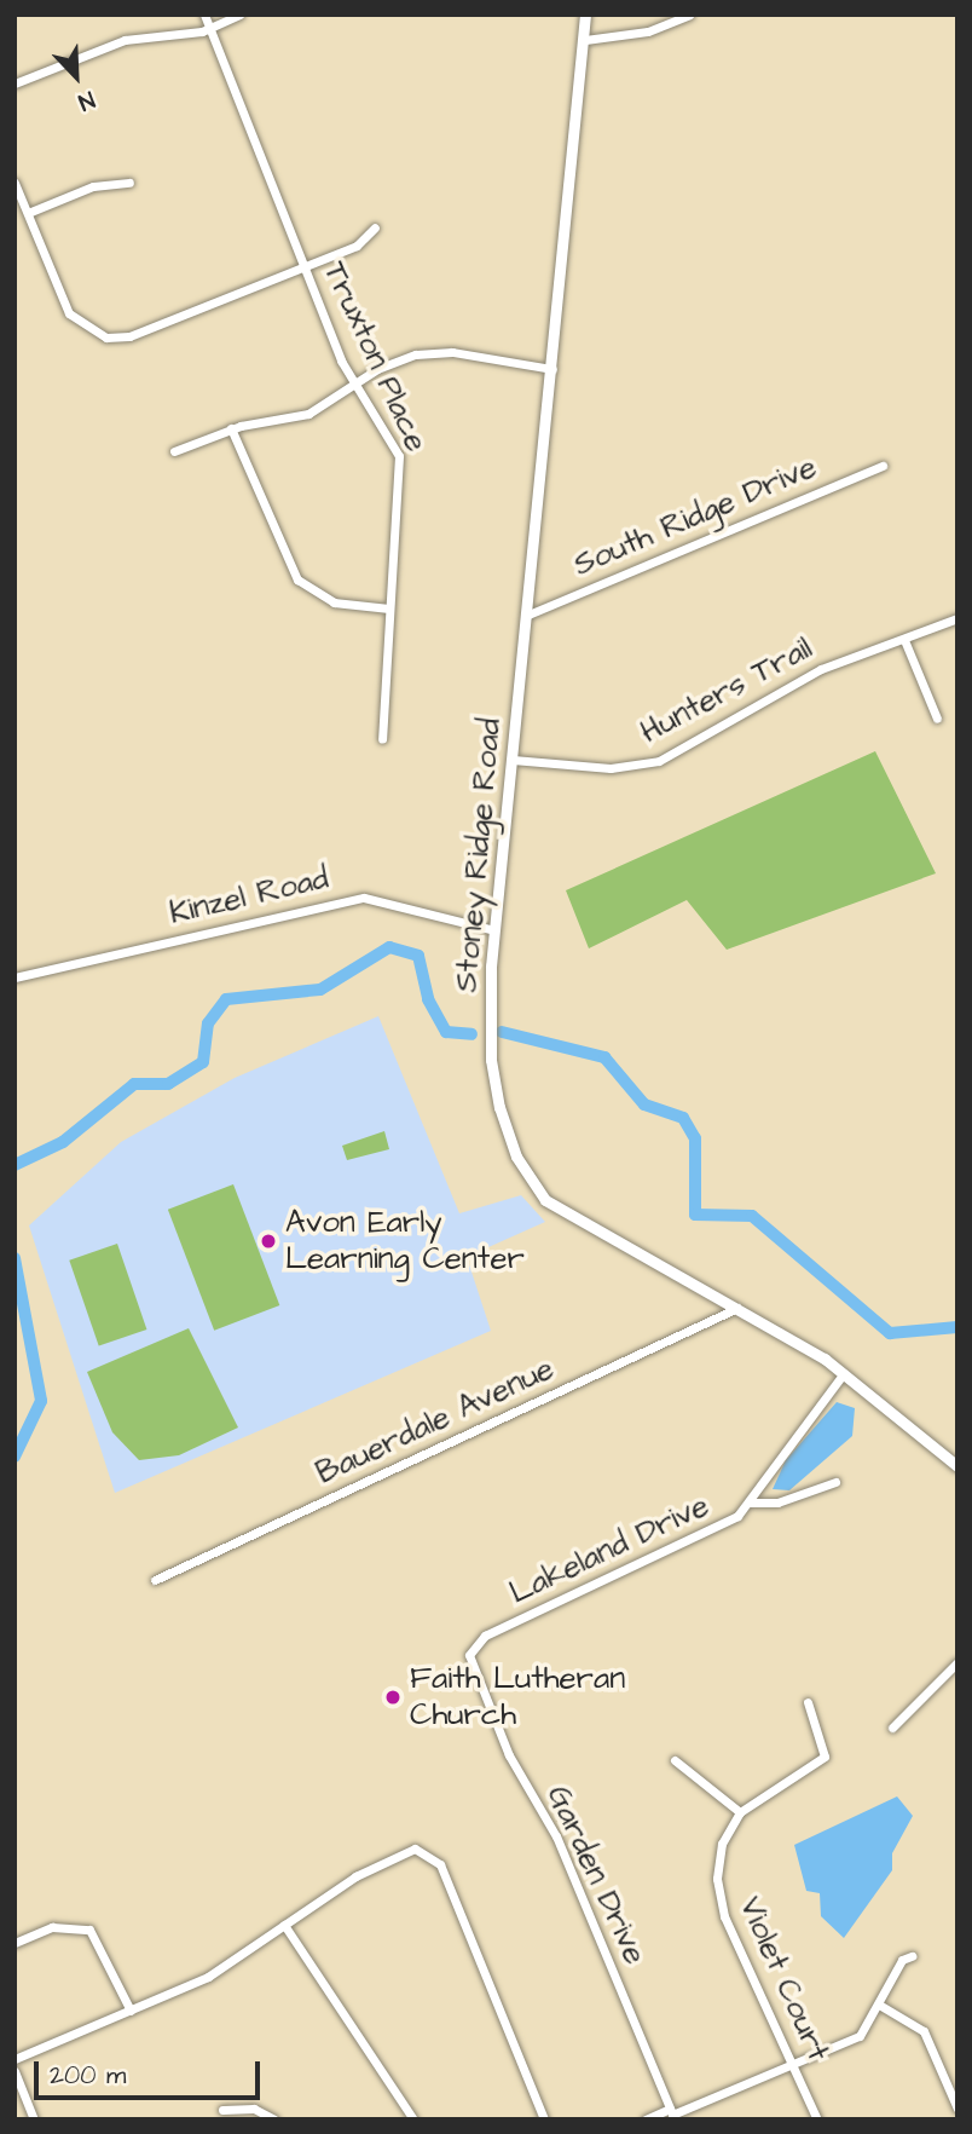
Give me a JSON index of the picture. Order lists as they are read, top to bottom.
{
  "streets": {
    "street": [
      "Truxton Place",
      "South Ridge Drive",
      "Hunters Trail",
      "Stoney Ridge Road",
      "Kinzel Road",
      "Bauerdale Avenue",
      "Lakeland Drive",
      "Garden Drive",
      "Violet Court"
    ]
  },
  "crossings": [
    ["South Ridge Drive", "Stoney Ridge Road"],
    ["Hunters Trail", "Stoney Ridge Road"],
    ["Stoney Ridge Road", "Kinzel Road"],
    ["Stoney Ridge Road", "Bauerdale Avenue"],
    ["Stoney Ridge Road", "Lakeland Drive"],
    ["Lakeland Drive", "Garden Drive"]
  ],
  "places": ["Avon Early Learning Center", "Faith Lutheran Church"],
  "scale_bar": "200 m",
  "north": "bottom right"
}
